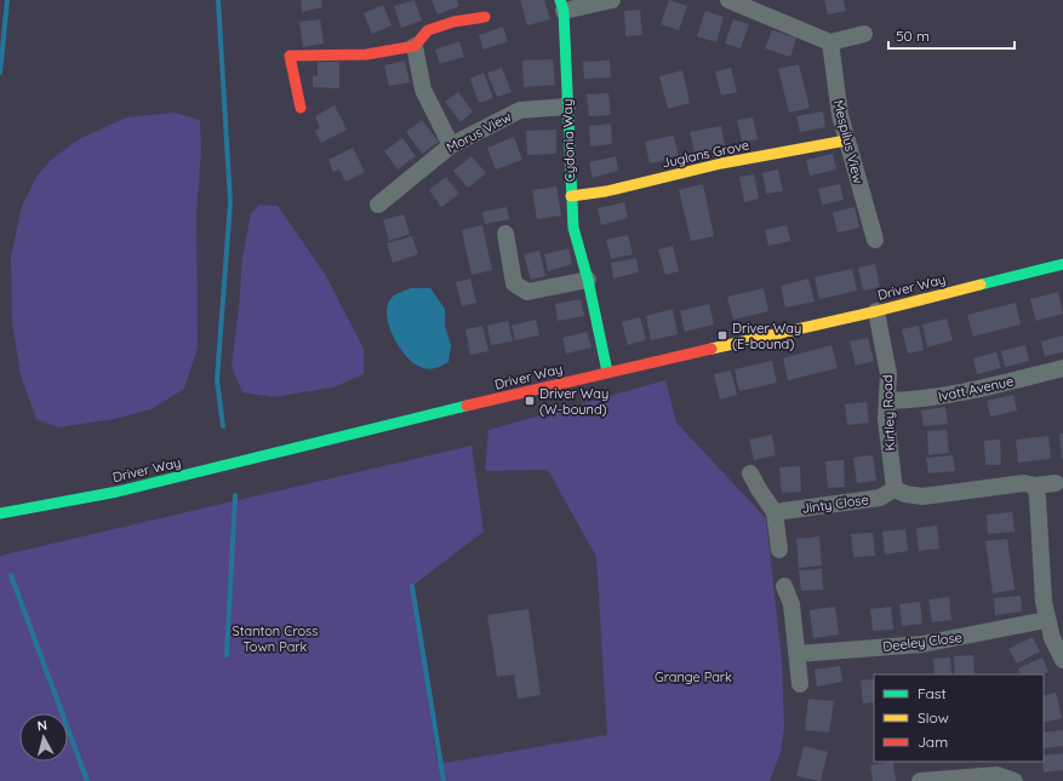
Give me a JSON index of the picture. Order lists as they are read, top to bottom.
{
  "streets": {
    "main road": ["Cydonia Way", "Juglans Grove", "Driver Way"],
    "street": [
      "Morus View",
      "Mespilus View",
      "Ivatt Avenue",
      "Kirtley Road",
      "Jinty Close",
      "Deeley Close"
    ]
  },
  "crossings": [
    ["Morus View", "Cydonia Way"],
    ["Cydonia Way", "Juglans Grove"],
    ["Cydonia Way", "Driver Way"],
    ["Mespilus View", "Juglans Grove"],
    ["Driver Way", "Kirtley Road"],
    ["Ivatt Avenue", "Kirtley Road"],
    ["Kirtley Road", "Jinty Close"]
  ],
  "parks": ["Stanton Cross Town Park", "Grange Park"],
  "places": {
    "transit": ["Driver Way (E-bound)", "Driver Way (W-bound)"]
  },
  "legend": ["Fast", "Slow", "Jam"],
  "scale_bar": "50 m",
  "north": "top"
}
